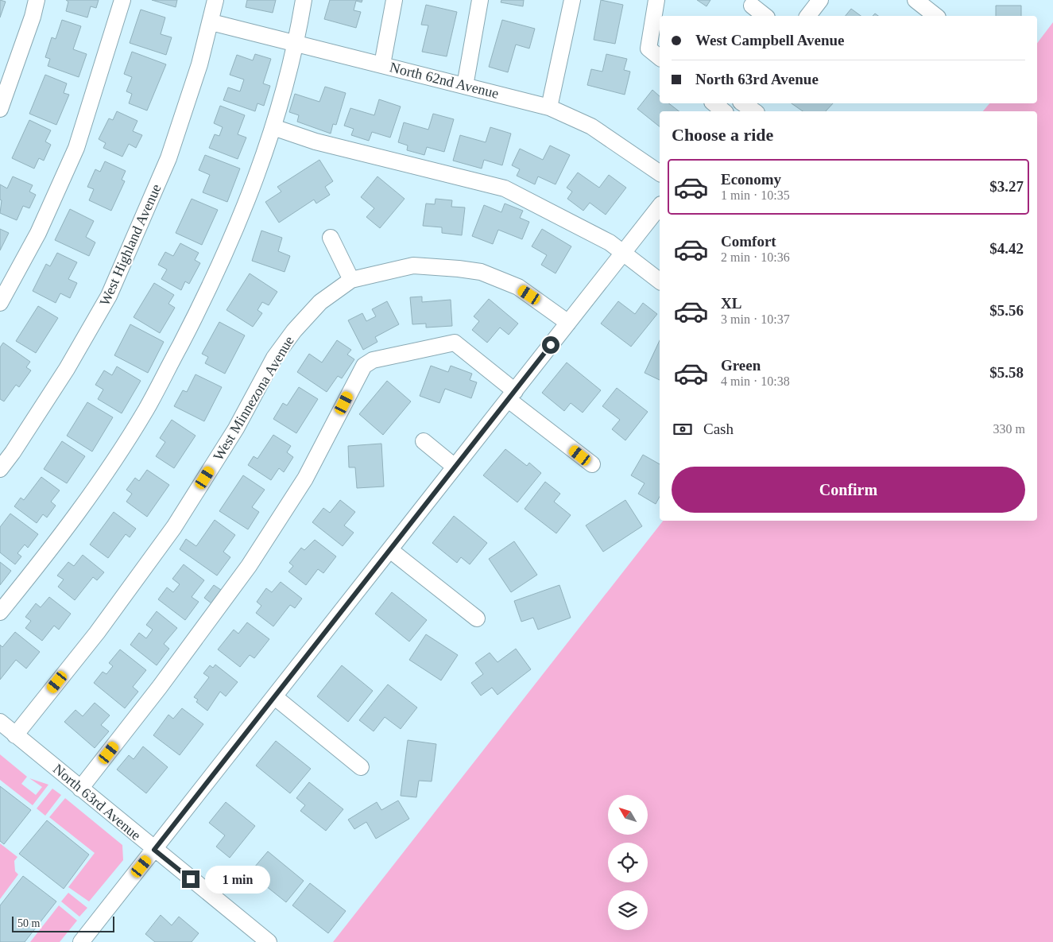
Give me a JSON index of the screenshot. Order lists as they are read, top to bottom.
{
  "streets": {
    "street": [
      "North 62nd Avenue",
      "West Highland Avenue",
      "West Minnezona Avenue",
      "North 63rd Avenue"
    ]
  },
  "crossings": [
    ["North 62nd Avenue", "West Highland Avenue"],
    ["West Minnezona Avenue", "North 63rd Avenue"]
  ],
  "scale_bar": "50 m",
  "north": "top left",
  "page": {
    "banner": ["West Campbell Avenue", "North 63rd Avenue"],
    "heading": "Choose a ride",
    "list": [
      {
        "name": "Economy",
        "note": "1 min · 10:35",
        "value": "$3.27"
      },
      {
        "name": "Comfort",
        "note": "2 min · 10:36",
        "value": "$4.42"
      },
      {
        "name": "XL",
        "note": "3 min · 10:37",
        "value": "$5.56"
      },
      {
        "name": "Green",
        "note": "4 min · 10:38",
        "value": "$5.58"
      }
    ],
    "pay": ["Cash", "330 m"],
    "buttons": "Confirm",
    "bubble": "1 min",
    "scale": "50 m"
  }
}
